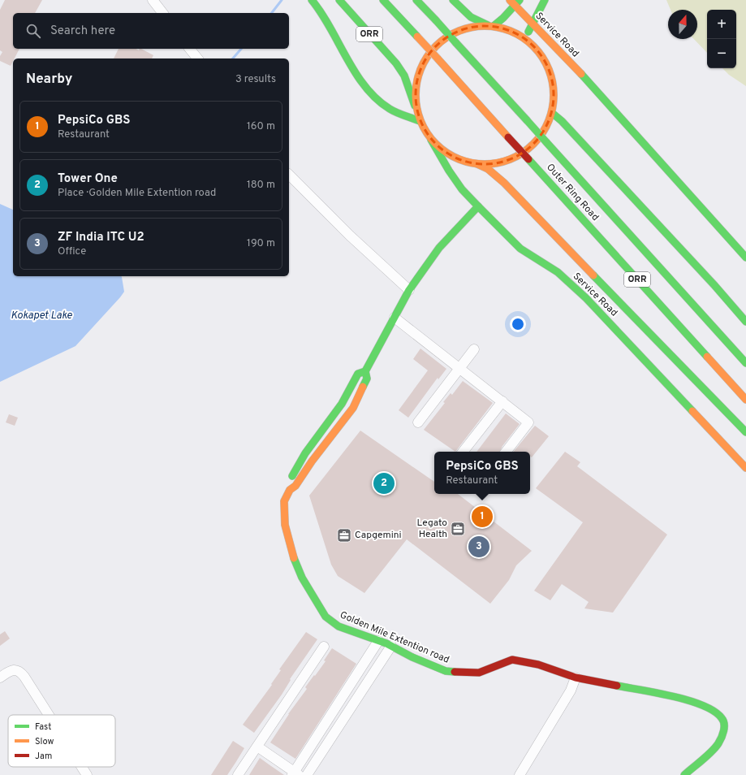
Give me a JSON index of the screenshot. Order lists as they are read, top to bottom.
{
  "streets": {
    "main road": [
      "ORR",
      "Service Road",
      "Outer Ring Road",
      "Golden Mile Extention road"
    ]
  },
  "crossings": [
    ["Service Road", "Golden Mile Extention road"]
  ],
  "water": ["Kokapet Lake"],
  "places": {
    "office": ["Legato Health", "Capgemini"]
  },
  "legend": ["Fast", "Slow", "Jam"],
  "north": "top",
  "page": {
    "map_buttons": ["+", "−"],
    "search": "Search here",
    "heading": ["Nearby", "3 results"],
    "list": [
      {
        "mark": "1",
        "name": "PepsiCo GBS",
        "note": "Restaurant",
        "value": "160 m"
      },
      {
        "mark": "2",
        "name": "Tower One",
        "note": "Place · Golden Mile Extention road",
        "value": "180 m"
      },
      {
        "mark": "3",
        "name": "ZF India ITC U2",
        "note": "Office",
        "value": "190 m"
      }
    ],
    "popup": ["PepsiCo GBS", "Restaurant"],
    "pins": ["2", "1", "3"]
  }
}
